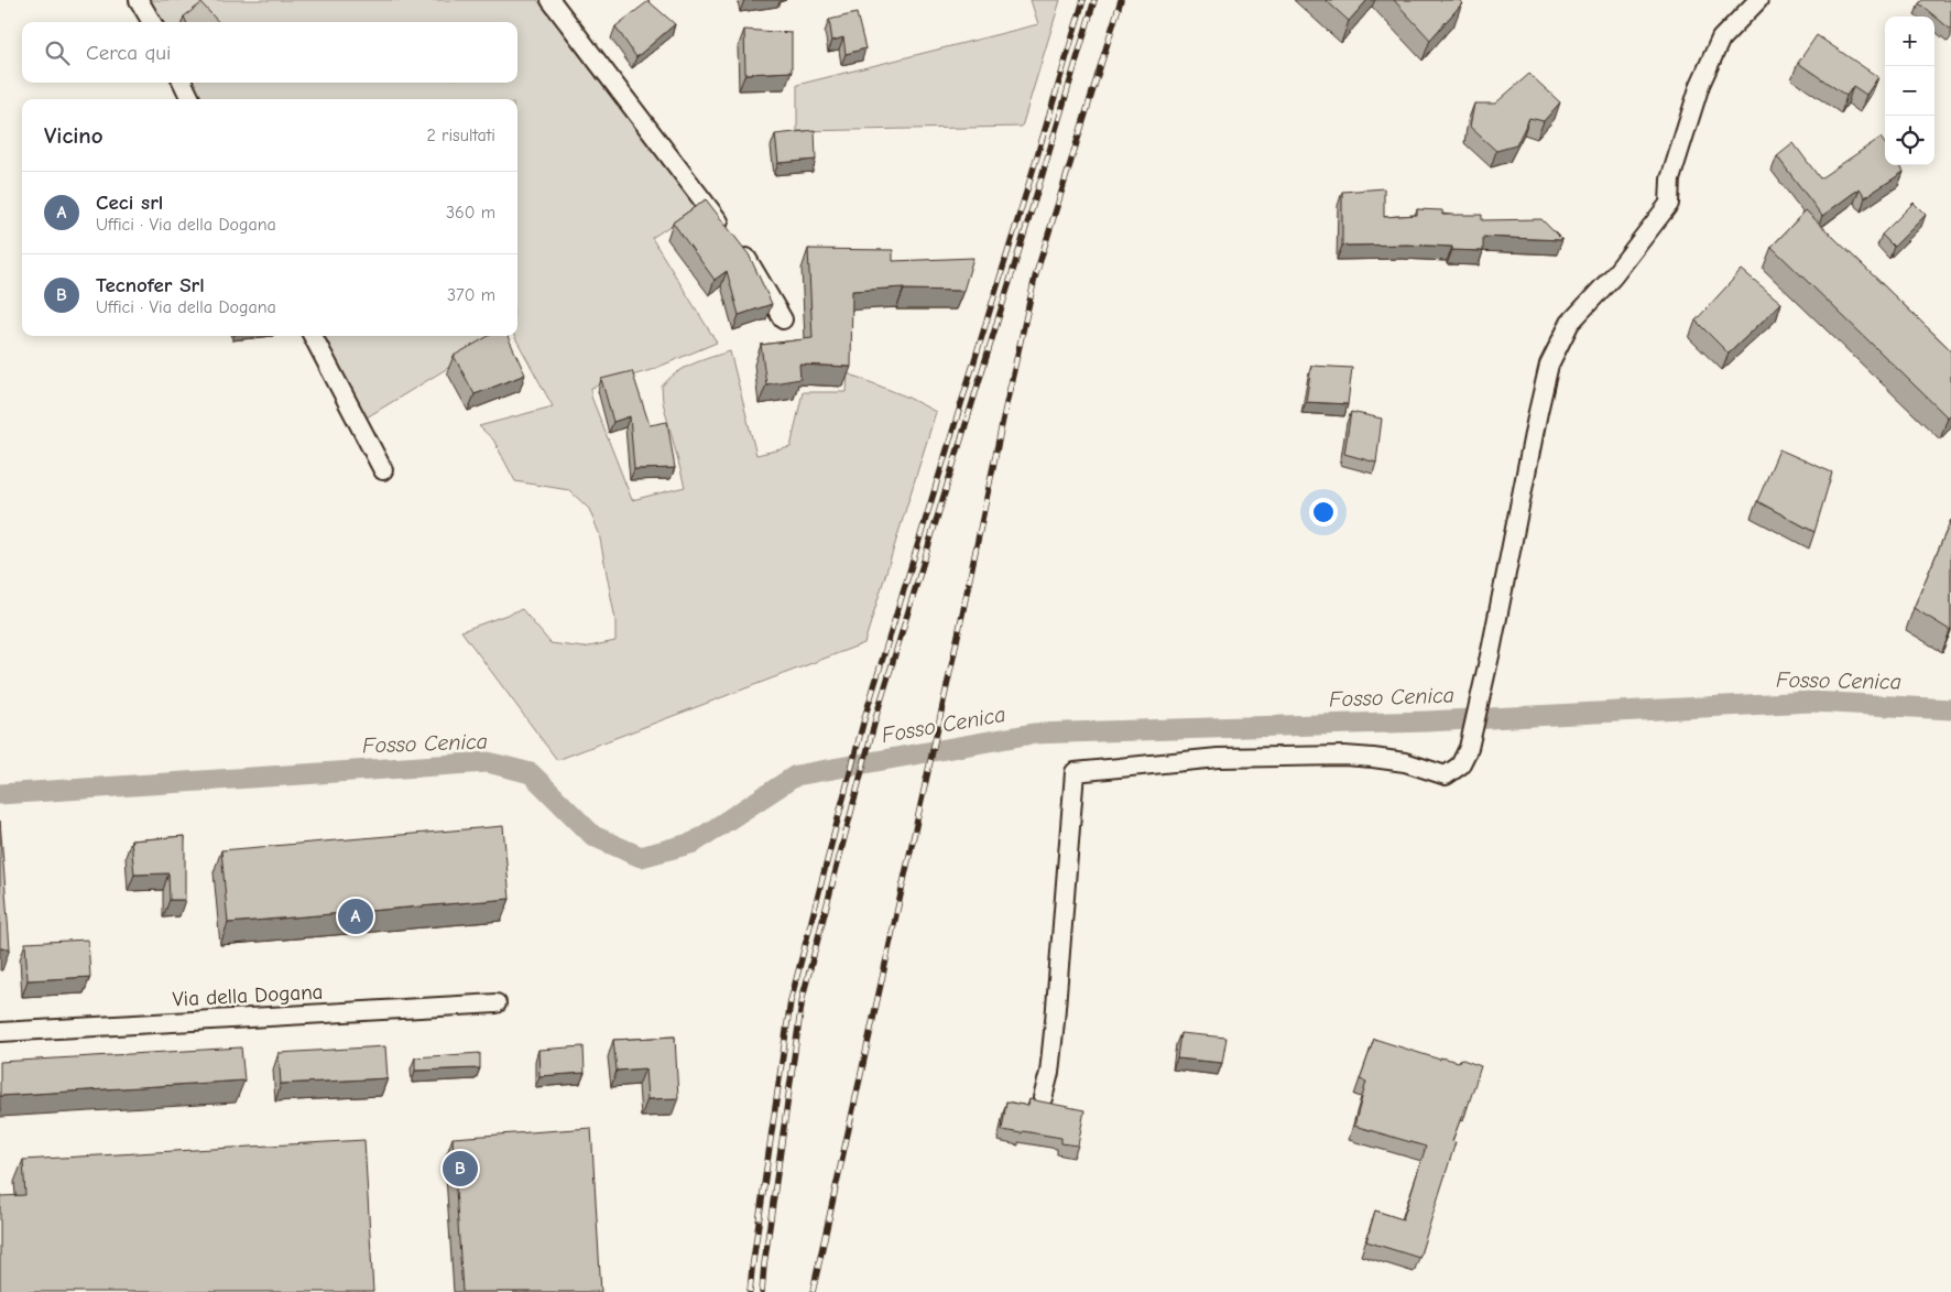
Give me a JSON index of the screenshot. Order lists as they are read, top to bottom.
{
  "streets": {
    "street": ["Via della Dogana"]
  },
  "water": ["Fosso Cenica"],
  "page": {
    "map_buttons": ["+", "−"],
    "search": "Cerca qui",
    "heading": ["Vicino", "2 risultati"],
    "list": [
      {
        "mark": "A",
        "name": "Ceci srl",
        "note": "Uffici · Via della Dogana",
        "value": "360 m"
      },
      {
        "mark": "B",
        "name": "Tecnofer Srl",
        "note": "Uffici · Via della Dogana",
        "value": "370 m"
      }
    ],
    "pins": ["A", "B"]
  }
}
